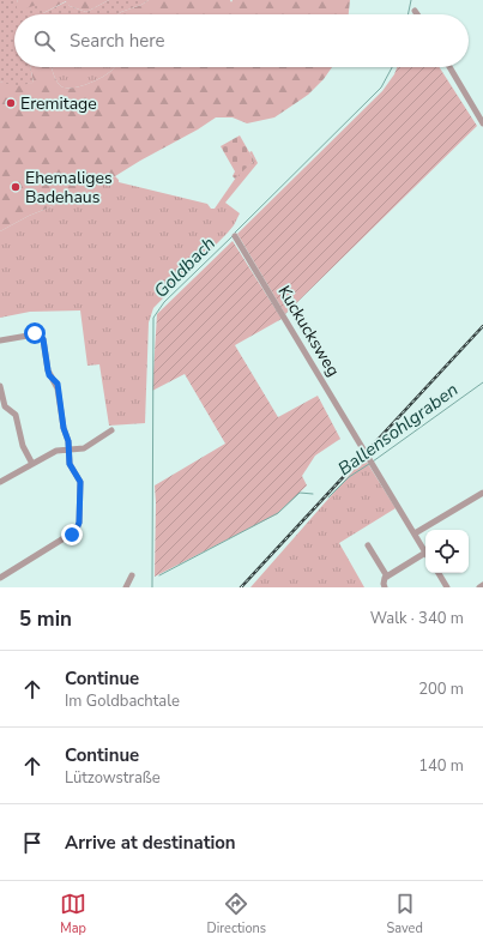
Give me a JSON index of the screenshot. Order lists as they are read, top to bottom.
{
  "streets": {
    "street": ["Kuckucksweg"]
  },
  "water": ["Goldbach", "Ballensohlgraben"],
  "places": ["Eremitage", "Ehemaliges Badehaus"],
  "page": {
    "search": "Search here",
    "heading": ["5 min", "Walk · 340 m"],
    "list": [
      ["Continue", "Im Goldbachtale", "200 m"],
      ["Continue", "Lützowstraße", "140 m"],
      "Arrive at destination"
    ],
    "nav": ["Map", "Directions", "Saved"]
  }
}
